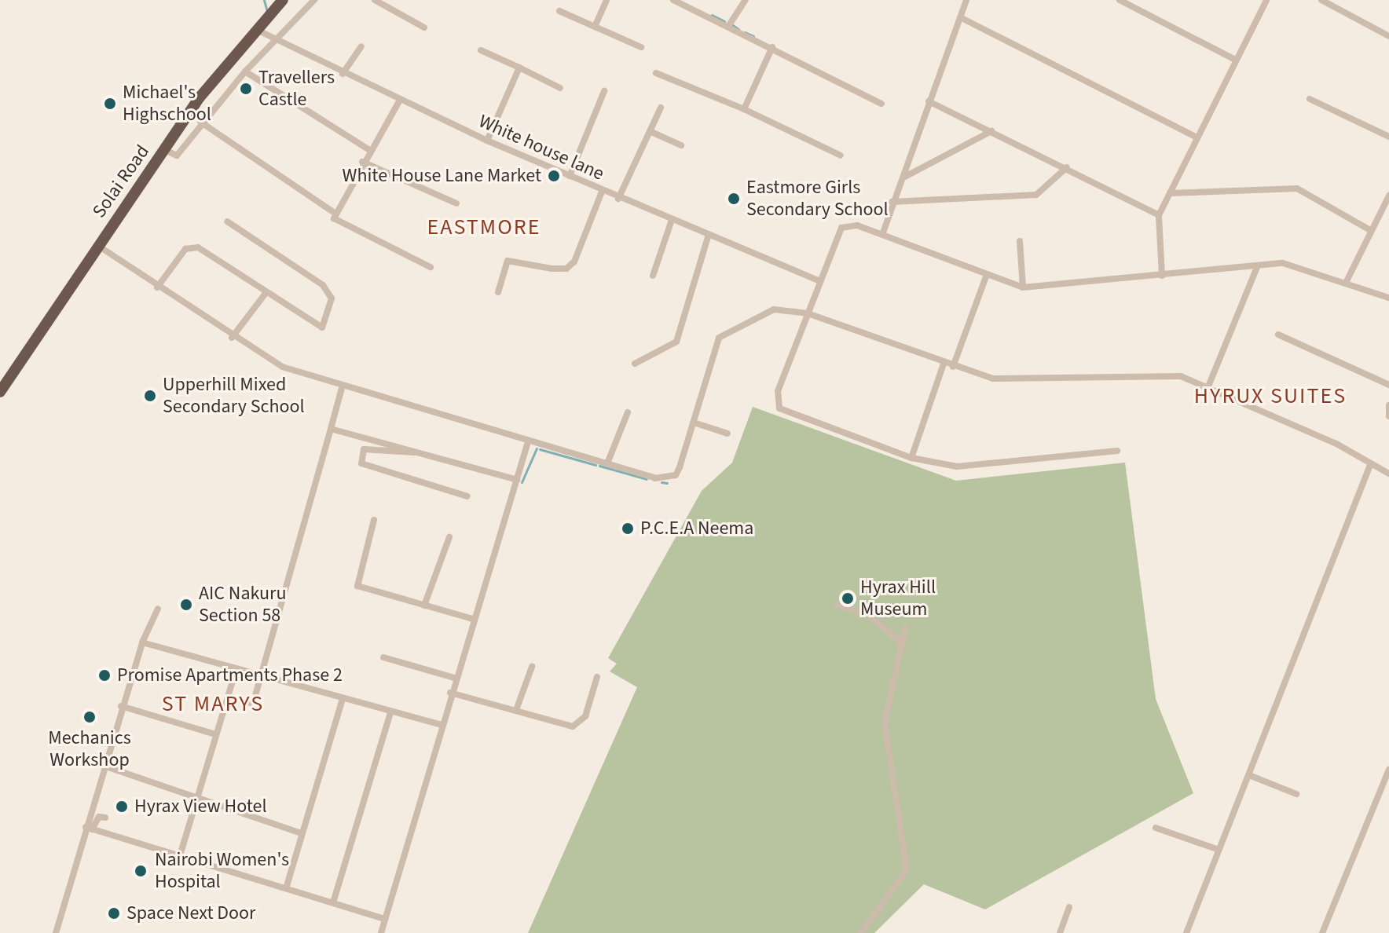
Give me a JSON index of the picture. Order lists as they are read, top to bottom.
{
  "streets": {
    "highway": ["Solai Road"],
    "street": ["White house lane"]
  },
  "crossings": [
    ["White house lane", "Solai Road"]
  ],
  "districts": ["EASTMORE", "HYRUX SUITES", "ST MARYS"],
  "places": [
    "Travellers Castle",
    "Michael's Highschool",
    "White House Lane Market",
    "Eastmore Girls Secondary School",
    "Upperhill Mixed Secondary School",
    "P.C.E.A Neema",
    "Hyrax Hill Museum",
    "AIC Nakuru Section 58",
    "Promise Apartments Phase 2",
    "Mechanics Workshop",
    "Hyrax View Hotel",
    "Nairobi Women's Hospital",
    "Space Next Door"
  ]
}
